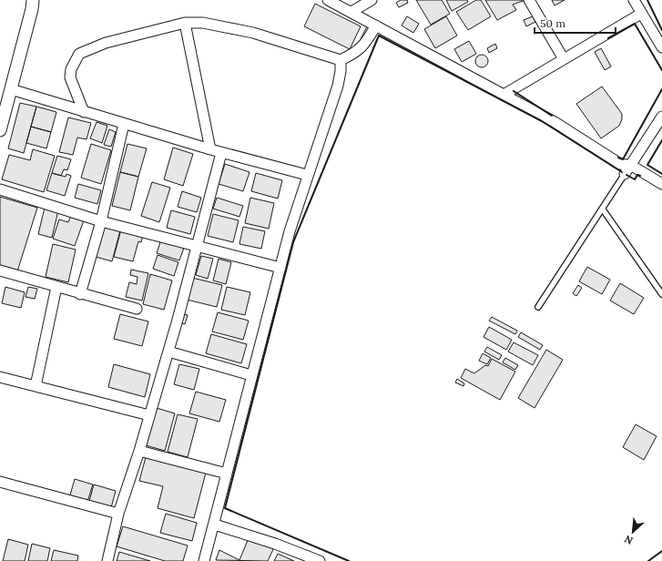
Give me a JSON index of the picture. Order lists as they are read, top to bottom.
{
  "scale_bar": "50 m",
  "north": "bottom left"
}
